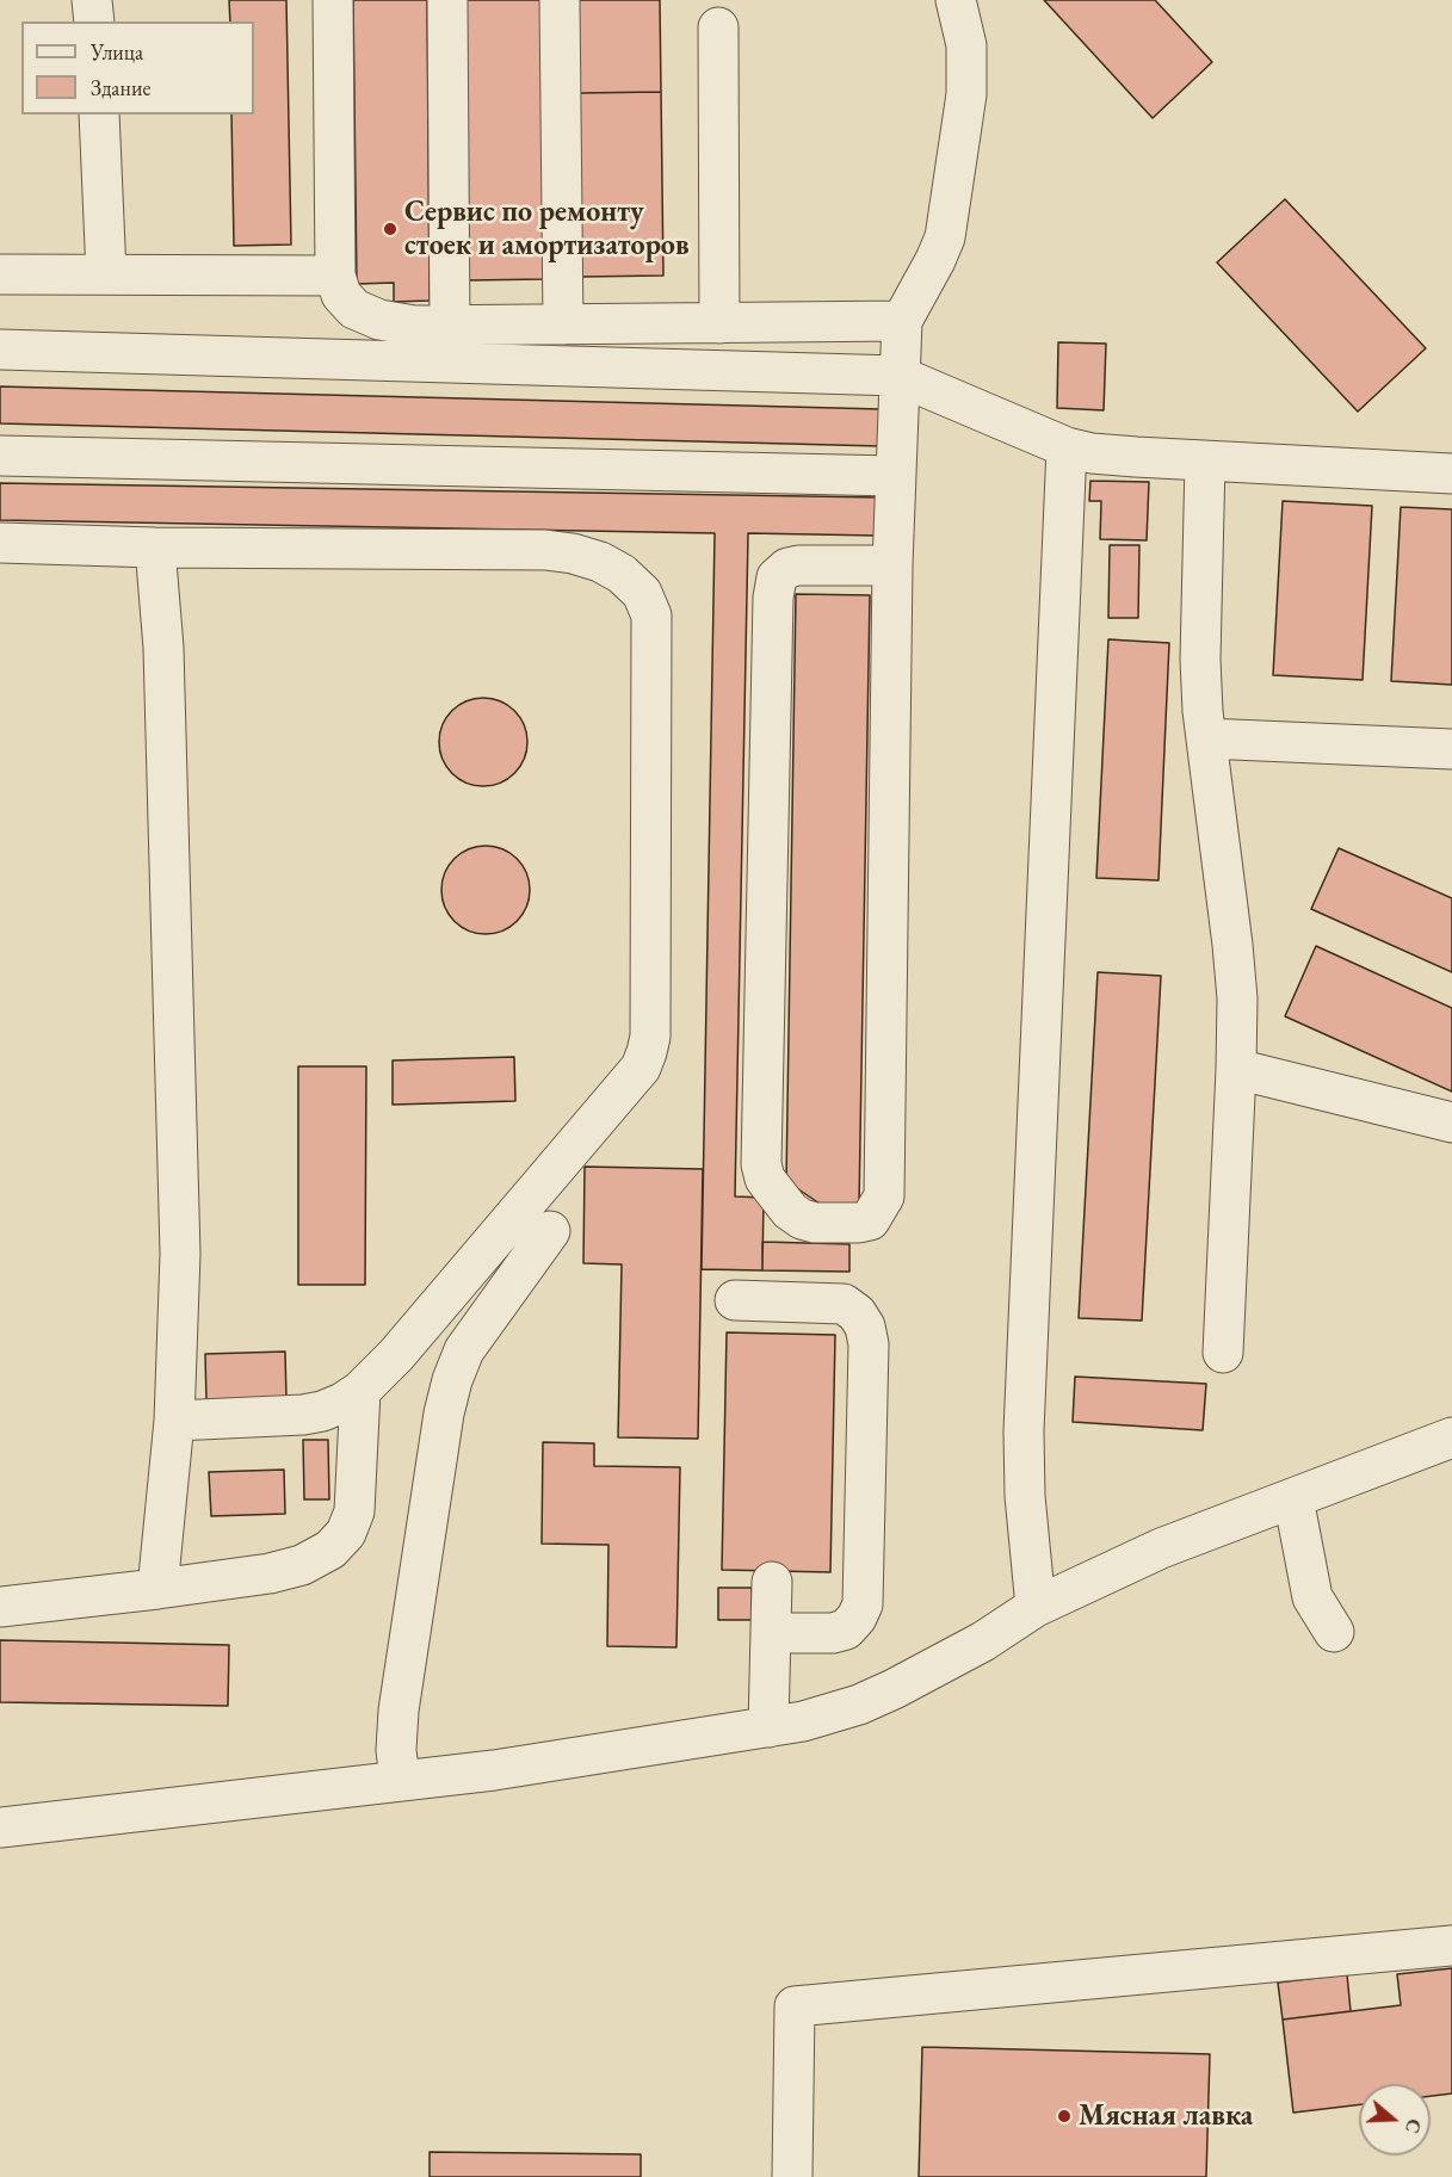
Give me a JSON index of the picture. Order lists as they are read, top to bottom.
{
  "places": ["Сервис по ремонту стоек и амортизаторов", "Мясная лавка"],
  "legend": ["Улица", "Здание"],
  "north": "right"
}
